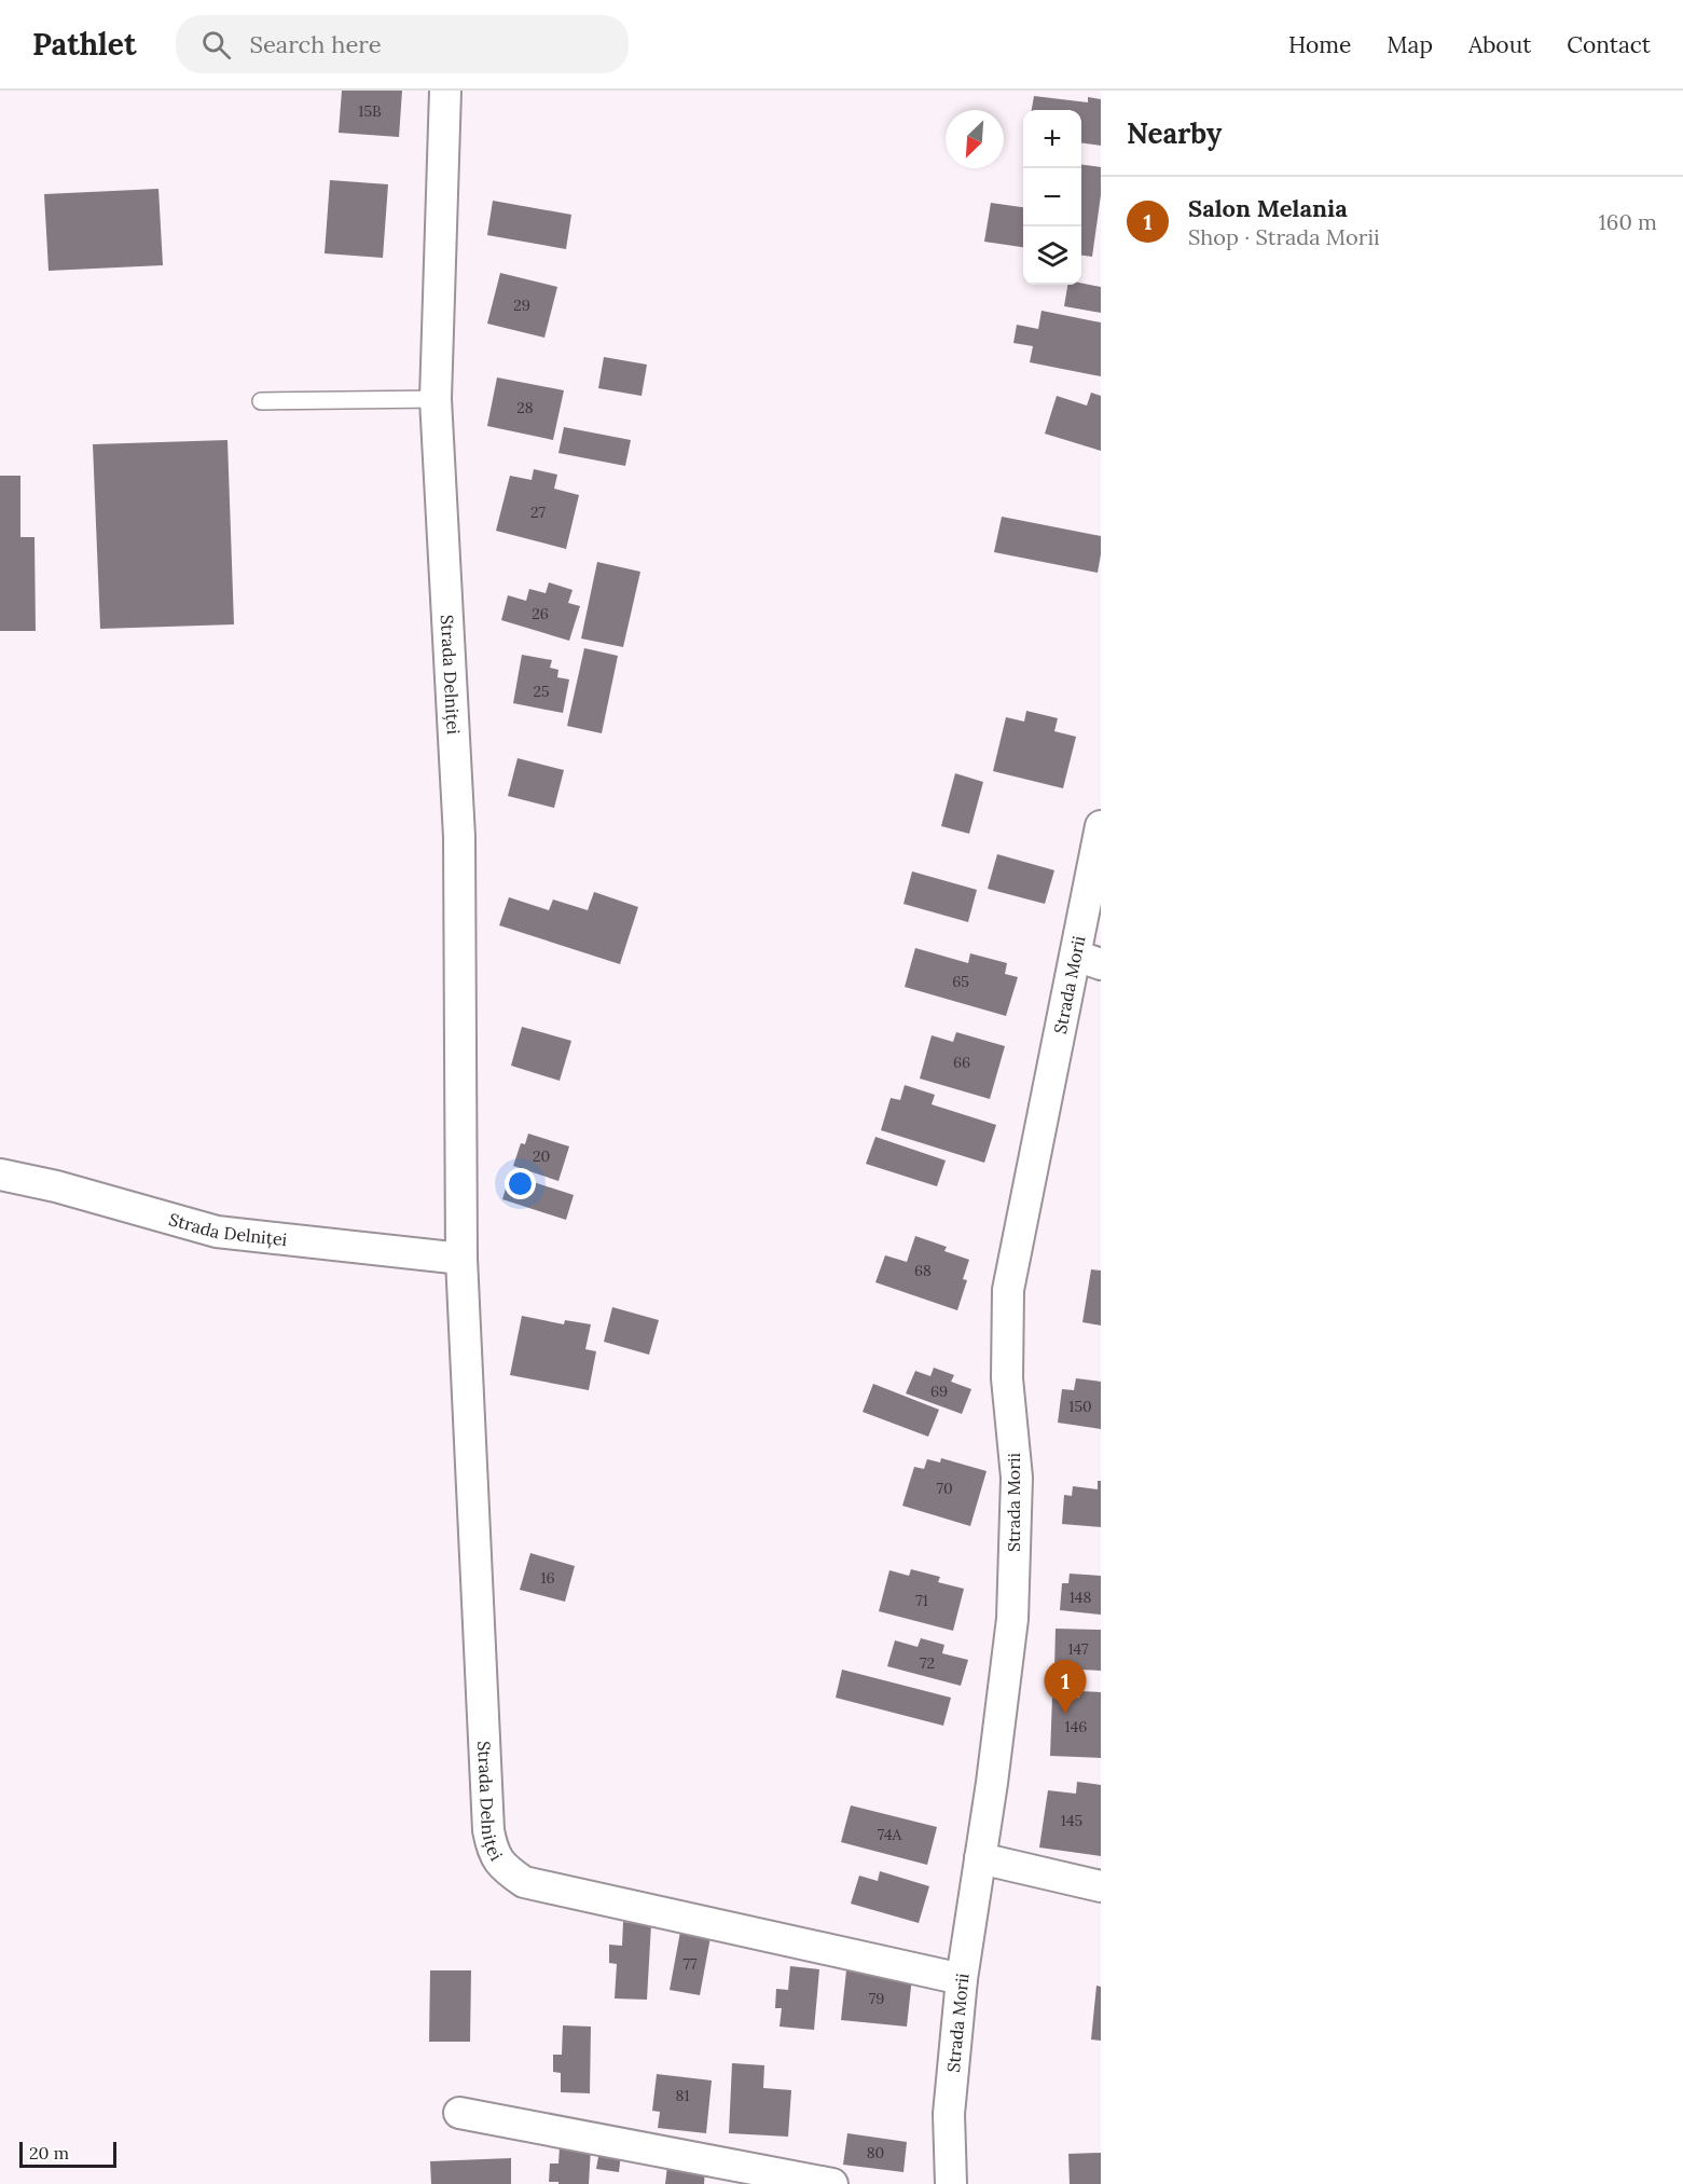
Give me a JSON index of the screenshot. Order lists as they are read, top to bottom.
{
  "streets": {
    "street": ["Strada Delniței", "Strada Morii"]
  },
  "crossings": [
    ["Strada Delniței", "Strada Morii"]
  ],
  "house_numbers": [
    "15B",
    "29",
    "28",
    "27",
    "26",
    "25",
    "65",
    "66",
    "20",
    "68",
    "69",
    "150",
    "70",
    "16",
    "148",
    "71",
    "147",
    "72",
    "146",
    "145",
    "74A",
    "77",
    "79",
    "81",
    "80"
  ],
  "scale_bar": "20 m",
  "north": "bottom left",
  "page": {
    "header": "Pathlet",
    "search": "Search here",
    "nav": [
      "Home",
      "Map",
      "About",
      "Contact"
    ],
    "heading": "Nearby",
    "map_buttons": ["+", "−"],
    "list": [
      {
        "mark": "1",
        "name": "Salon Melania",
        "note": "Shop · Strada Morii",
        "value": "160 m"
      }
    ],
    "pins": "1",
    "scale": "20 m"
  }
}
